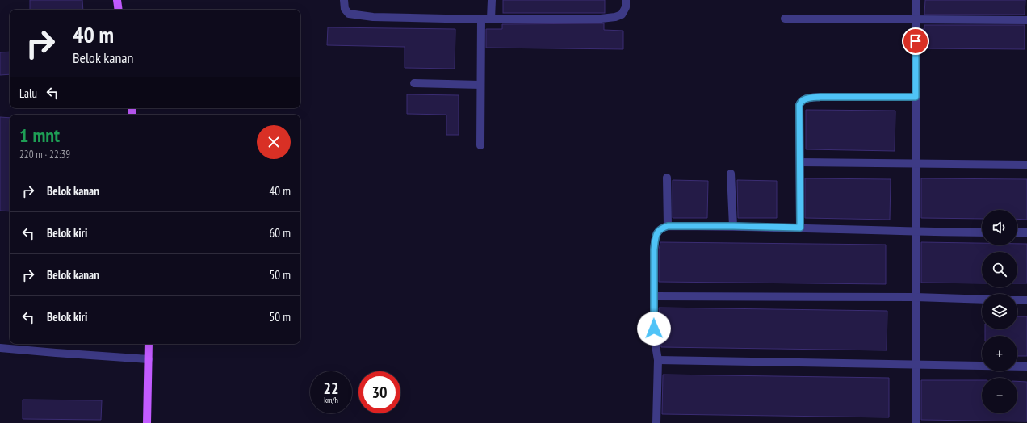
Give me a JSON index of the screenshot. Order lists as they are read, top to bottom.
{
  "page": {
    "turn": ["40 m", "Belok kanan"],
    "then": "Lalu",
    "heading": ["1 mnt", "220 m · 22:39"],
    "list": [
      {
        "name": "Belok kanan",
        "value": "40 m"
      },
      {
        "name": "Belok kiri",
        "value": "60 m"
      },
      {
        "name": "Belok kanan",
        "value": "50 m"
      },
      {
        "name": "Belok kiri",
        "value": "50 m"
      }
    ],
    "map_buttons": ["+", "−"],
    "speed": "22 km/h",
    "limit": "30"
  }
}
